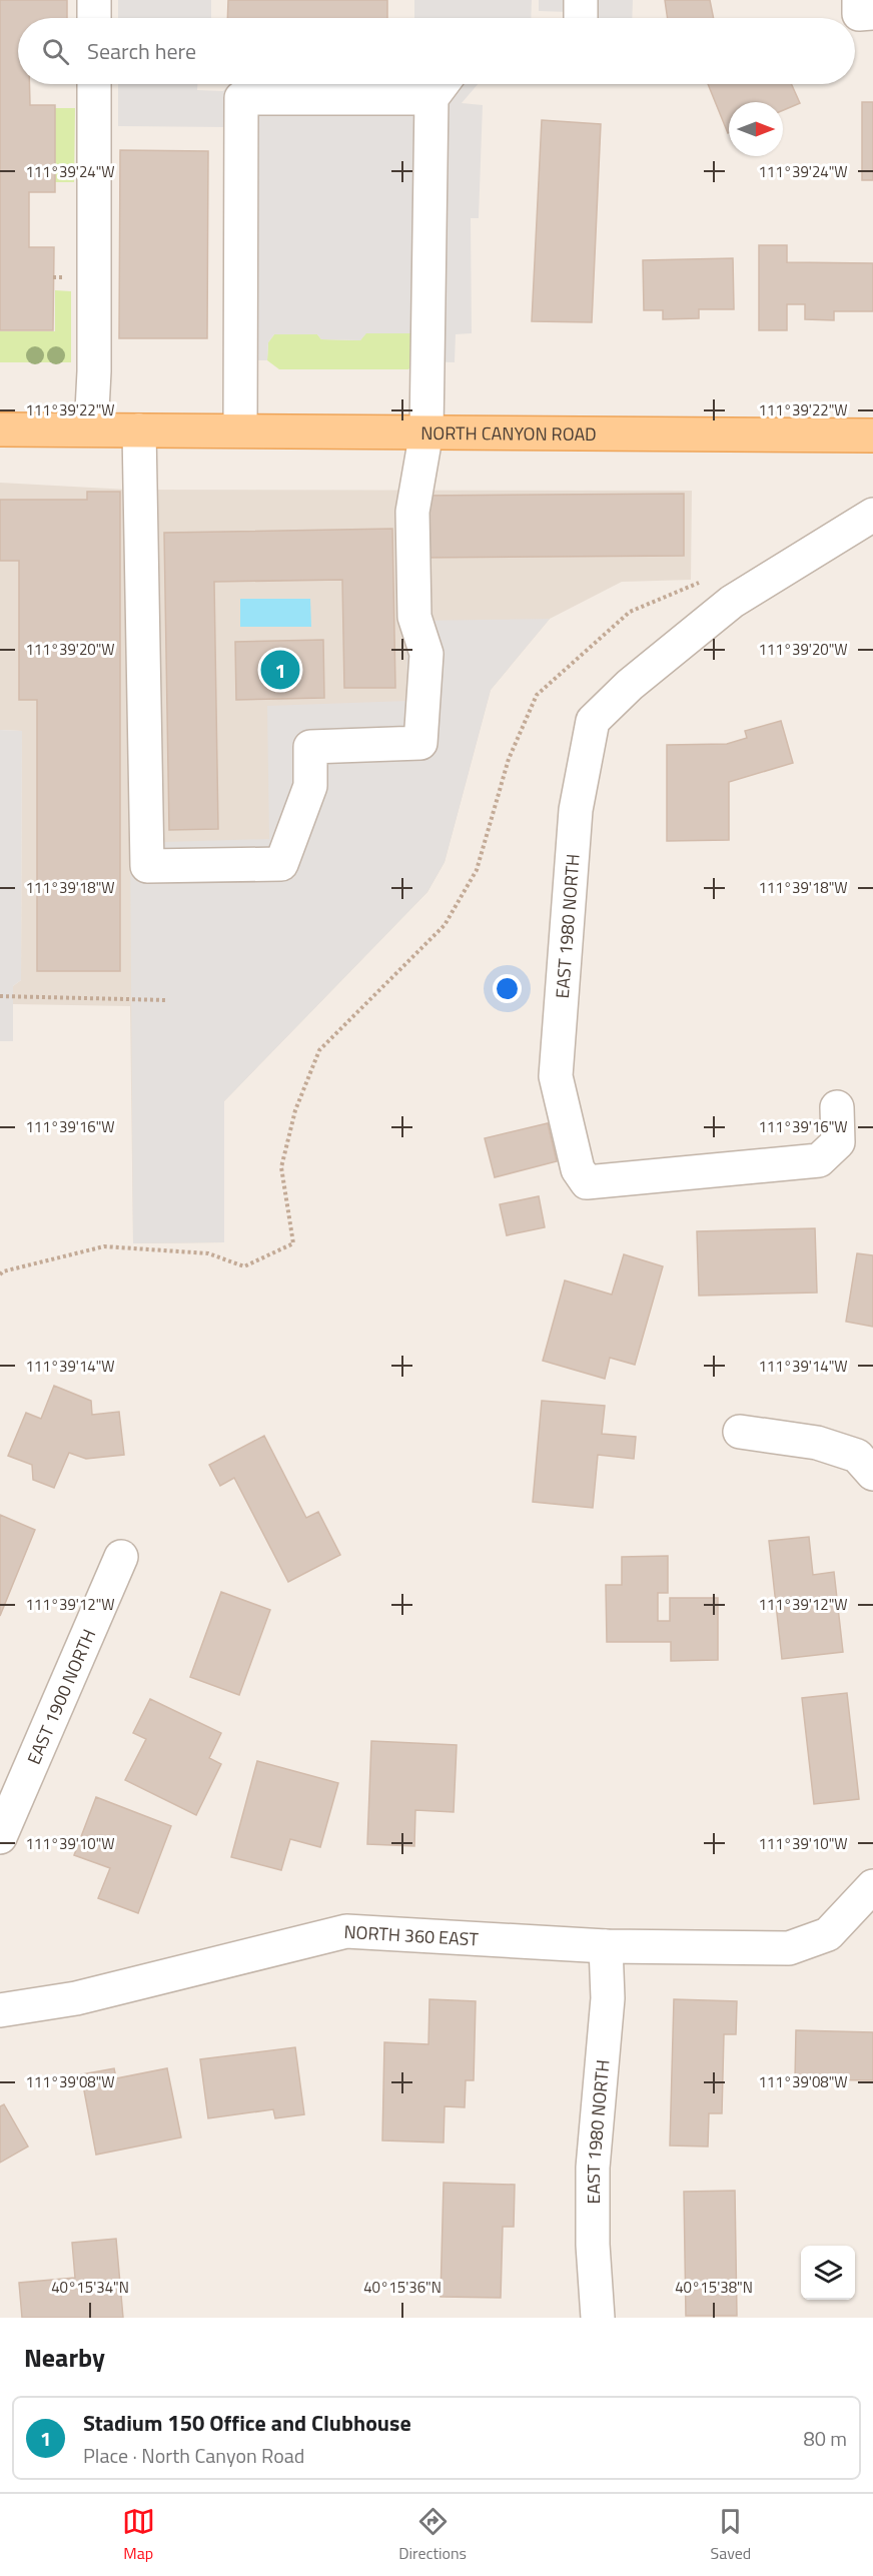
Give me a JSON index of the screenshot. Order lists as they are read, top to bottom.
{
  "streets": {
    "main road": ["NORTH CANYON ROAD"],
    "street": ["EAST 1980 NORTH", "EAST 1900 NORTH", "NORTH 360 EAST"]
  },
  "crossings": [
    ["EAST 1980 NORTH", "NORTH 360 EAST"]
  ],
  "north": "right",
  "page": {
    "search": "Search here",
    "pins": "1",
    "heading": "Nearby",
    "list": [
      {
        "mark": "1",
        "name": "Stadium 150 Office and Clubhouse",
        "note": "Place · North Canyon Road",
        "value": "80 m"
      }
    ],
    "nav": ["Map", "Directions", "Saved"]
  },
  "coordinates": [
    "111°39'24\"W",
    "111°39'22\"W",
    "111°39'20\"W",
    "111°39'18\"W",
    "111°39'16\"W",
    "111°39'14\"W",
    "111°39'12\"W",
    "111°39'10\"W",
    "111°39'08\"W",
    "40°15'34\"N",
    "40°15'36\"N",
    "40°15'38\"N"
  ]
}
